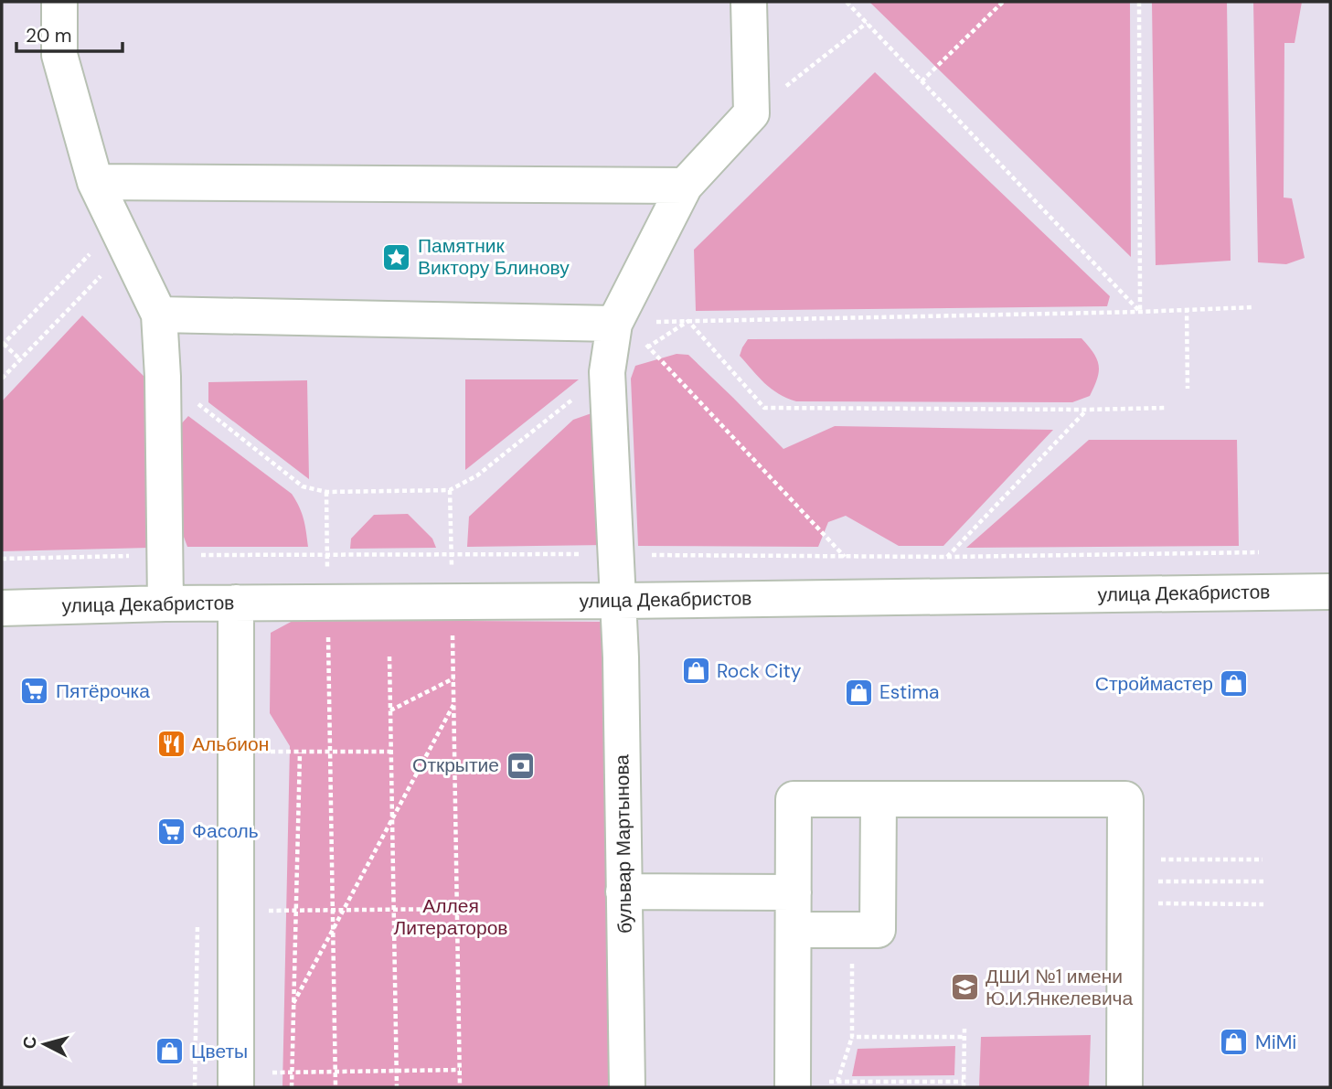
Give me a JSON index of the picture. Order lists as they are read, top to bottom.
{
  "streets": {
    "street": ["улица Декабристов", "бульвар Мартынова"]
  },
  "crossings": [
    ["улица Декабристов", "бульвар Мартынова"]
  ],
  "parks": ["Аллея Литераторов"],
  "places": {
    "place": ["Памятник Виктору Блинову"],
    "shop": [
      "Rock City",
      "Строймастер",
      "Estima",
      "MiMi",
      "Цветы"
    ],
    "supermarket": ["Пятёрочка", "Фасоль"],
    "restaurant": ["Альбион"],
    "bank": ["Открытие"],
    "school or university": ["ДШИ №1 имени Ю.И.Янкелевича"]
  },
  "scale_bar": "20 m",
  "north": "left"
}
